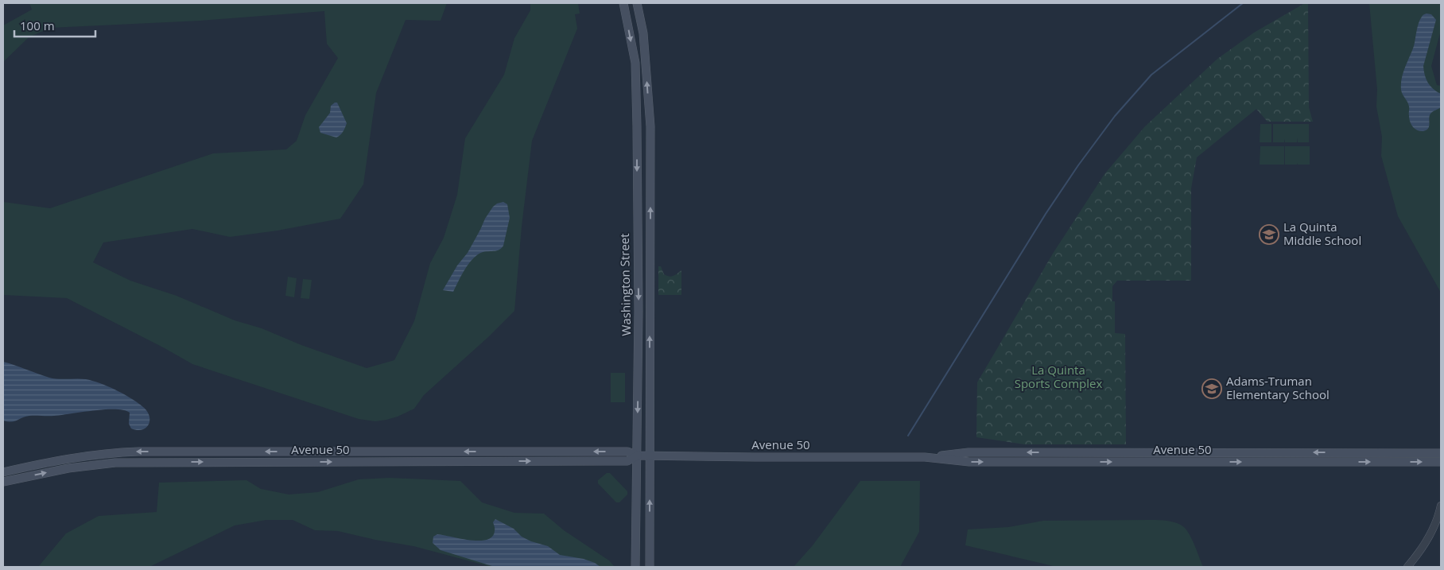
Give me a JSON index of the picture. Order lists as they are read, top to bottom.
{
  "streets": {
    "main road": ["Washington Street", "Avenue 50"]
  },
  "crossings": [
    ["Washington Street", "Avenue 50"]
  ],
  "parks": ["La Quinta Sports Complex"],
  "places": {
    "school or university": ["La Quinta Middle School", "Adams-Truman Elementary School"]
  },
  "scale_bar": "100 m"
}
